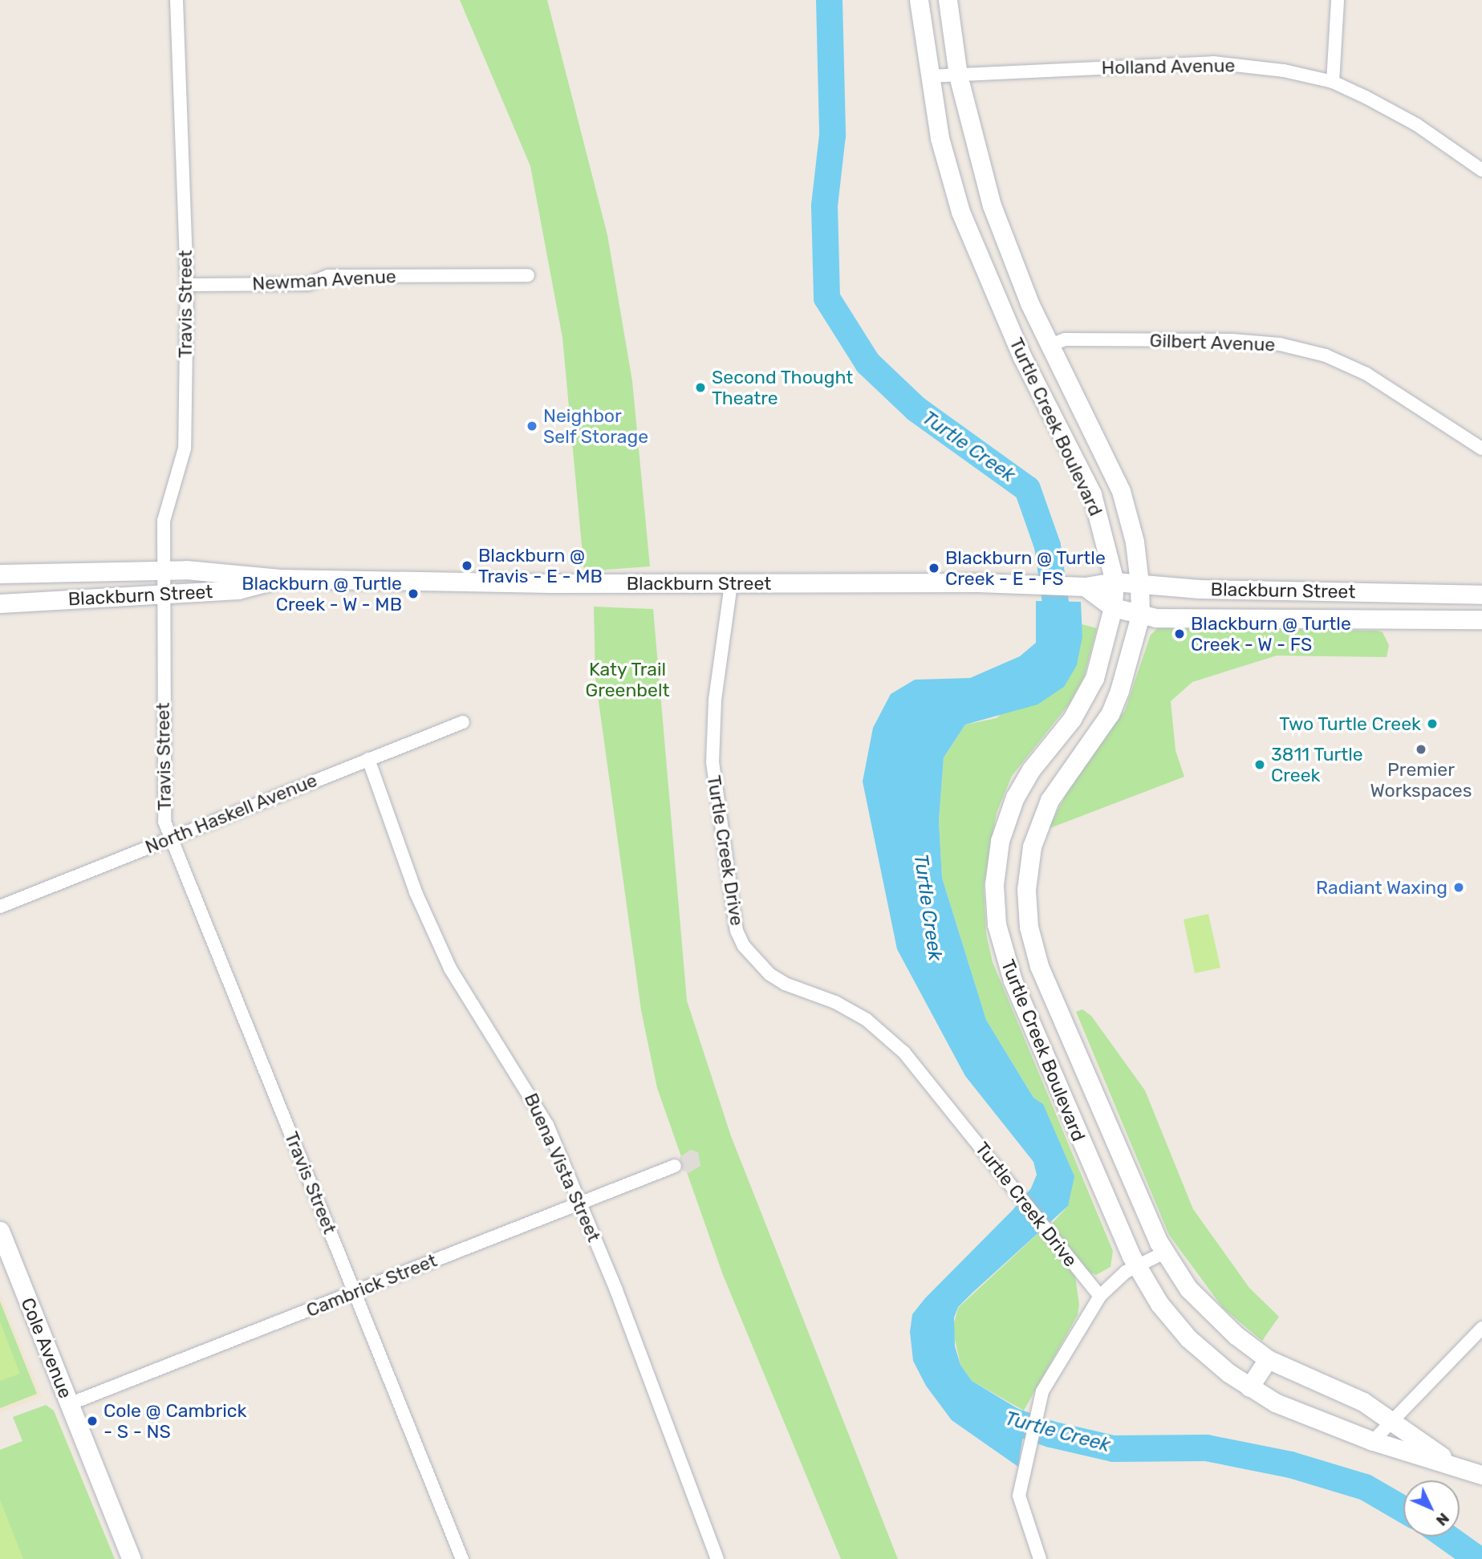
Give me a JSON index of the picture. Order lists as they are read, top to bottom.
{
  "streets": {
    "main road": ["Turtle Creek Boulevard", "Blackburn Street", "Cole Avenue"],
    "street": [
      "Holland Avenue",
      "Newman Avenue",
      "Travis Street",
      "Gilbert Avenue",
      "North Haskell Avenue",
      "Turtle Creek Drive",
      "Buena Vista Street",
      "Cambrick Street"
    ]
  },
  "crossings": [
    ["Holland Avenue", "Turtle Creek Boulevard"],
    ["Newman Avenue", "Travis Street"],
    ["Travis Street", "Blackburn Street"],
    ["Travis Street", "North Haskell Avenue"],
    ["Travis Street", "Cambrick Street"],
    ["Gilbert Avenue", "Turtle Creek Boulevard"],
    ["Turtle Creek Boulevard", "Blackburn Street"],
    ["Blackburn Street", "Turtle Creek Drive"],
    ["North Haskell Avenue", "Buena Vista Street"],
    ["Buena Vista Street", "Cambrick Street"],
    ["Cambrick Street", "Cole Avenue"]
  ],
  "water": ["Turtle Creek"],
  "parks": ["Katy Trail Greenbelt"],
  "places": [
    "Second Thought Theatre",
    "Neighbor Self Storage",
    "Blackburn @ Travis - E - MB",
    "Blackburn @ Turtle Creek - E - FS",
    "Blackburn @ Turtle Creek - W - MB",
    "Blackburn @ Turtle Creek - W - FS",
    "Two Turtle Creek",
    "Premier Workspaces",
    "3811 Turtle Creek",
    "Radiant Waxing",
    "Cole @ Cambrick - S - NS"
  ],
  "north": "bottom right"
}
